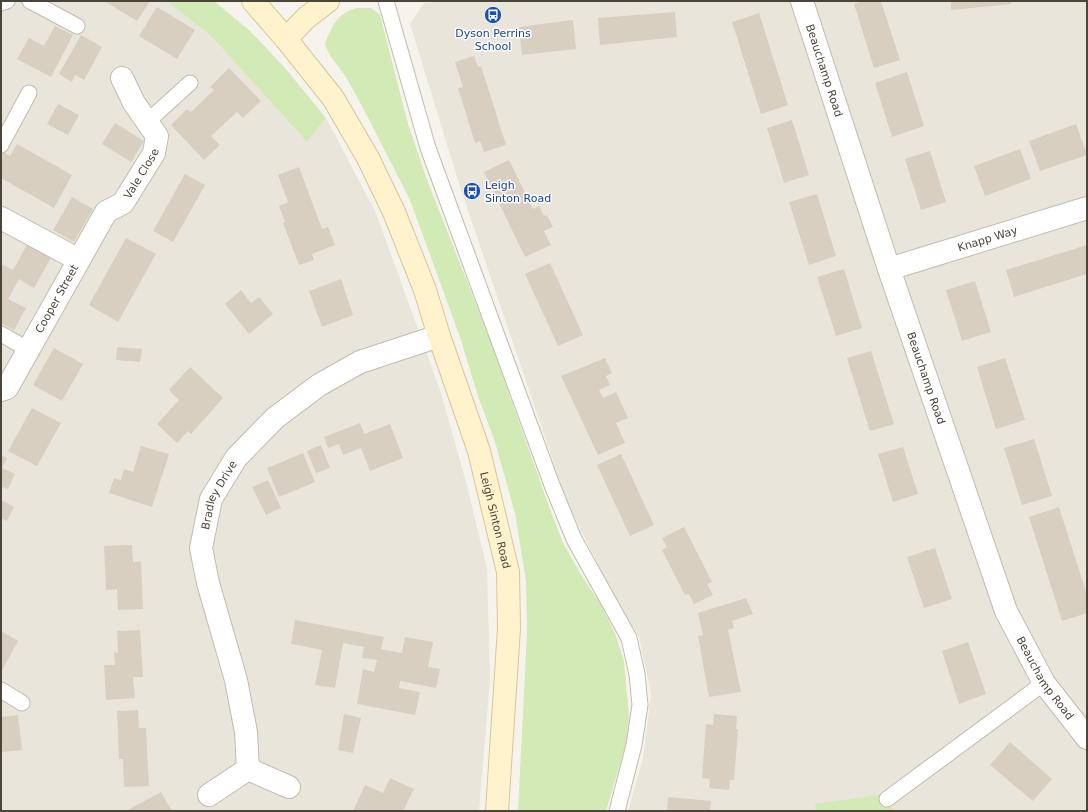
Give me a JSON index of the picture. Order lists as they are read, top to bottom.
{
  "streets": {
    "main road": ["Leigh Sinton Road"],
    "street": [
      "Beauchamp Road",
      "Vale Close",
      "Knapp Way",
      "Cooper Street",
      "Bradley Drive"
    ]
  },
  "crossings": [
    ["Beauchamp Road", "Knapp Way"],
    ["Vale Close", "Cooper Street"],
    ["Bradley Drive", "Leigh Sinton Road"]
  ],
  "places": {
    "bus stop": ["Dyson Perrins School", "Leigh Sinton Road"]
  }
}
